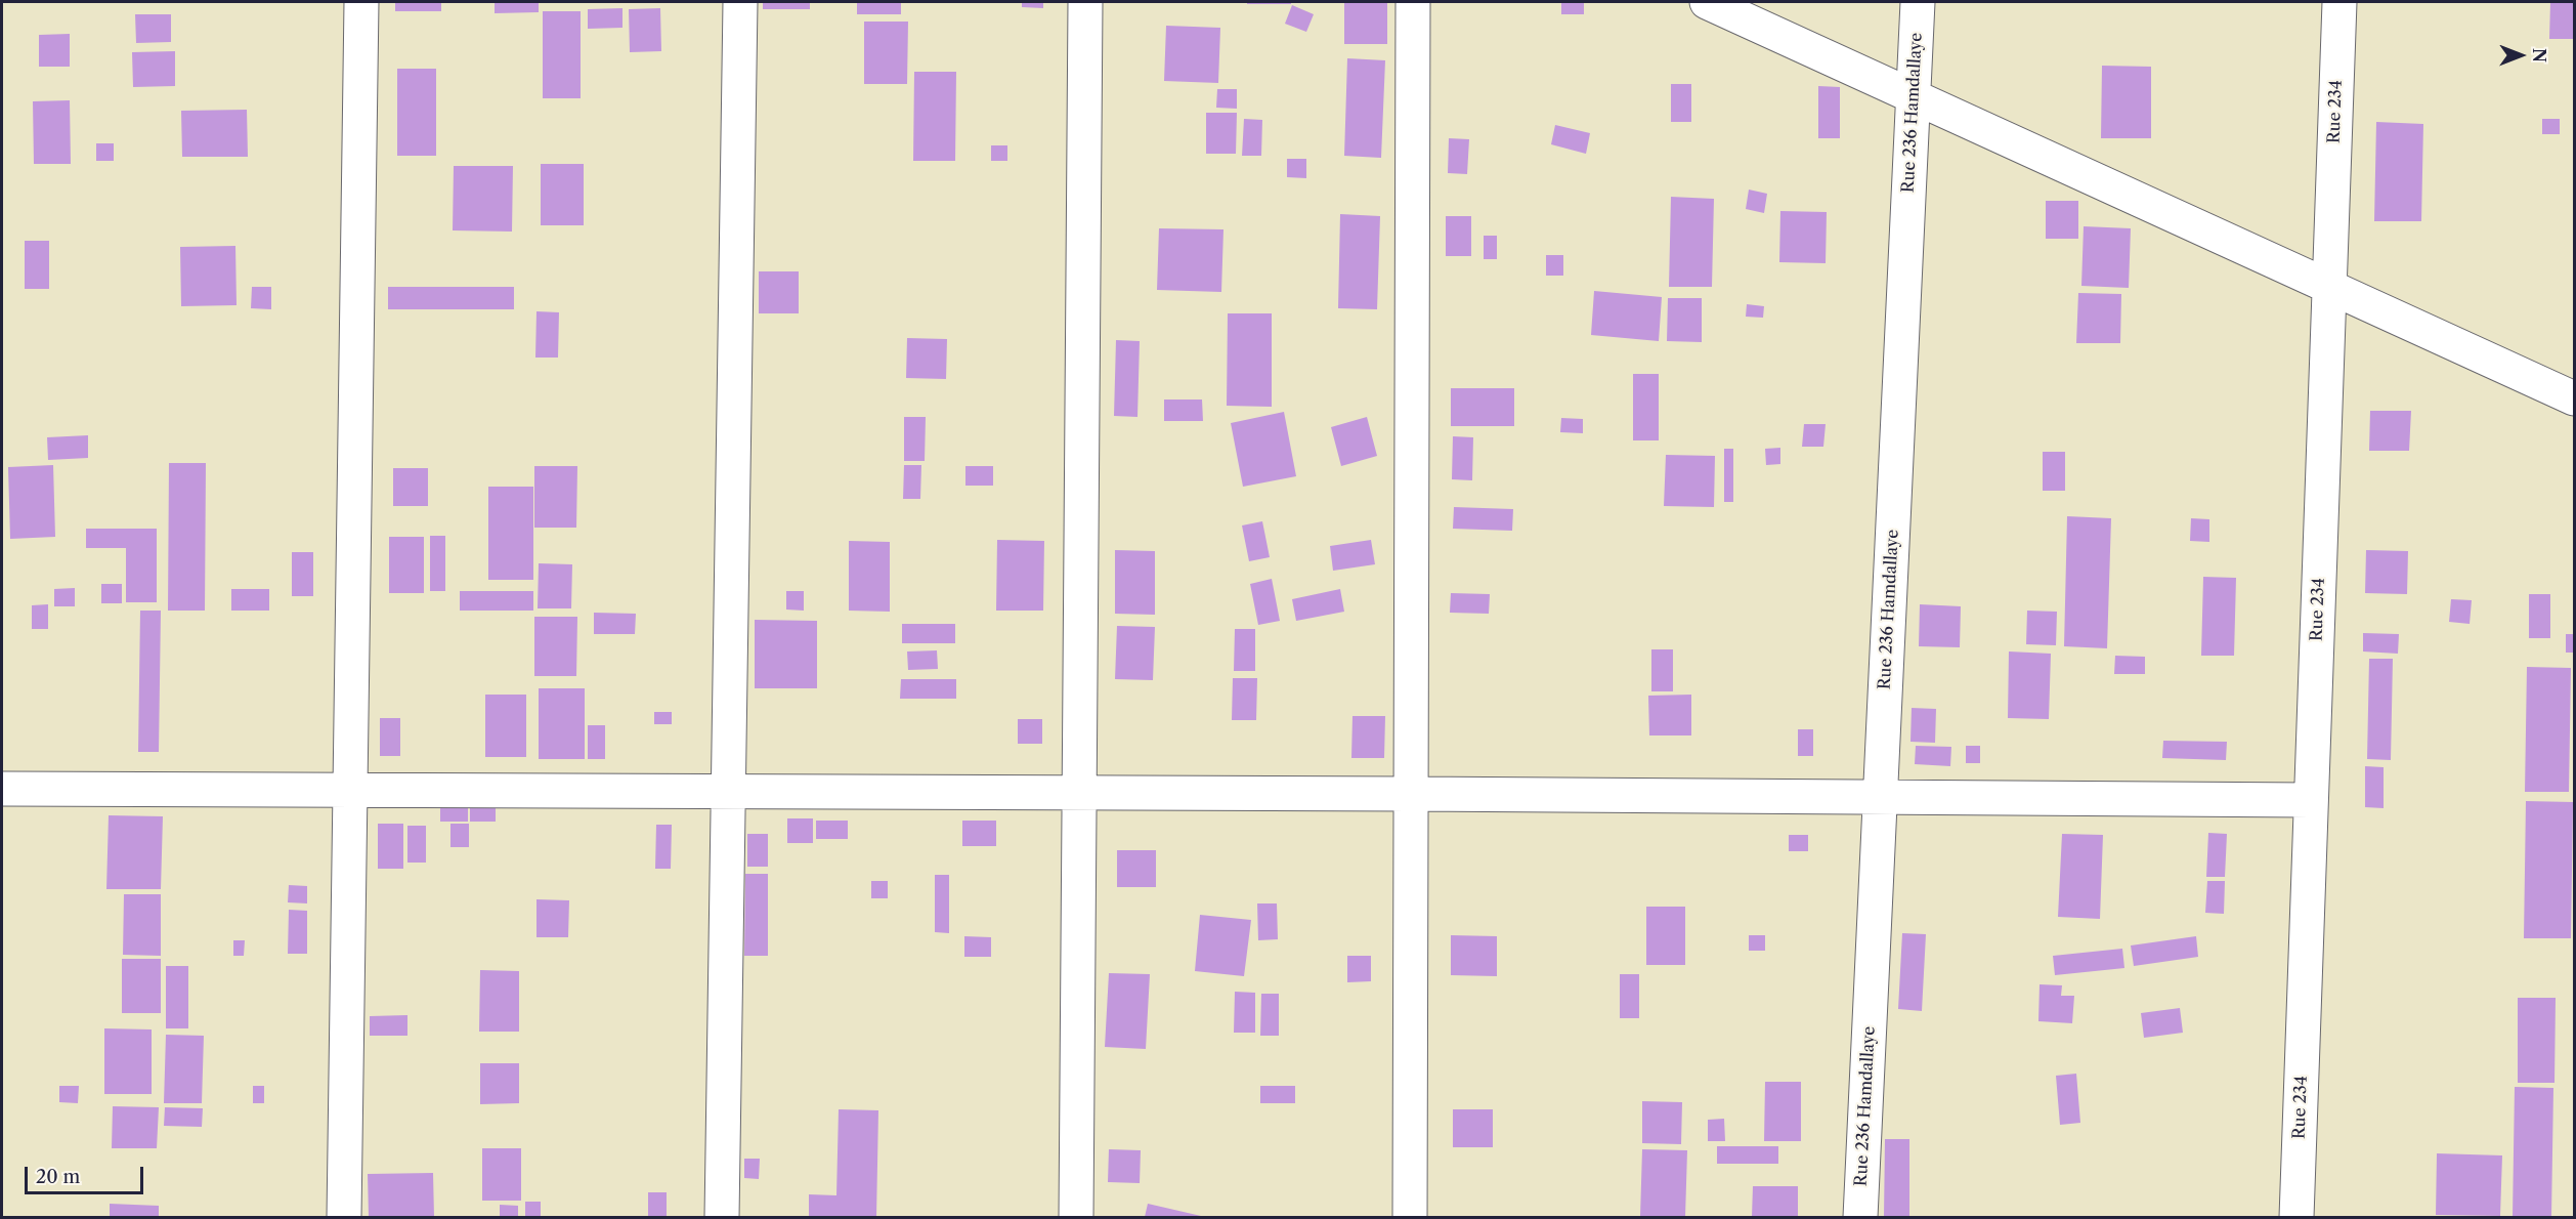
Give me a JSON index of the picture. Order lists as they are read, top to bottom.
{
  "streets": {
    "street": ["Rue 234", "Rue 236 Hamdallaye"]
  },
  "scale_bar": "20 m",
  "north": "right"
}
